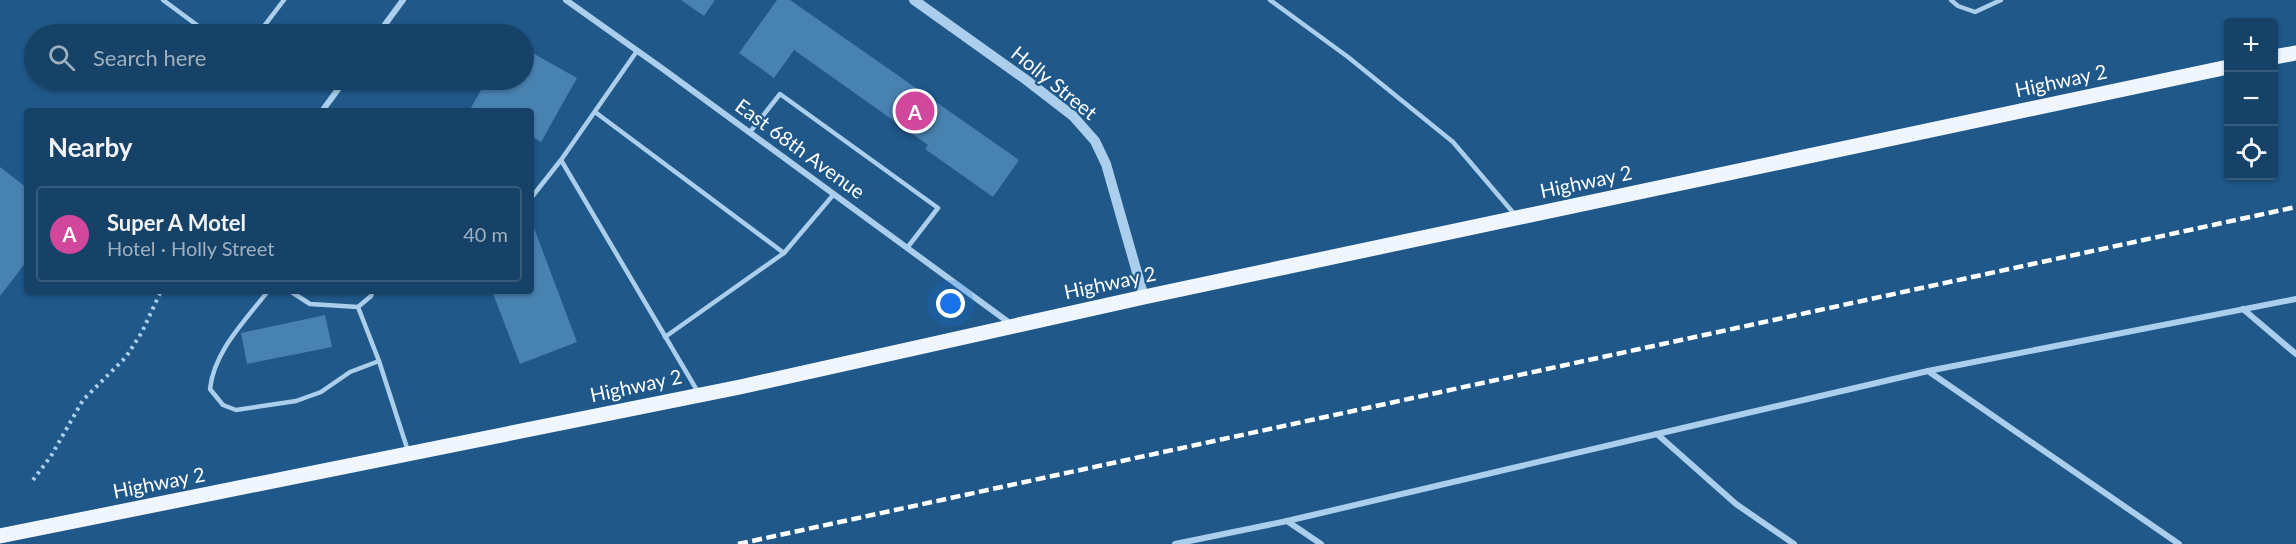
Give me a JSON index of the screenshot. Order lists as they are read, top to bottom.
{
  "streets": {
    "main road": ["Highway 2"],
    "street": ["Holly Street", "East 68th Avenue"]
  },
  "crossings": [
    ["Highway 2", "Holly Street"],
    ["Highway 2", "East 68th Avenue"]
  ],
  "page": {
    "map_buttons": ["+", "−"],
    "search": "Search here",
    "pins": "A",
    "heading": "Nearby",
    "list": [
      {
        "mark": "A",
        "name": "Super A Motel",
        "note": "Hotel · Holly Street",
        "value": "40 m"
      }
    ]
  }
}
